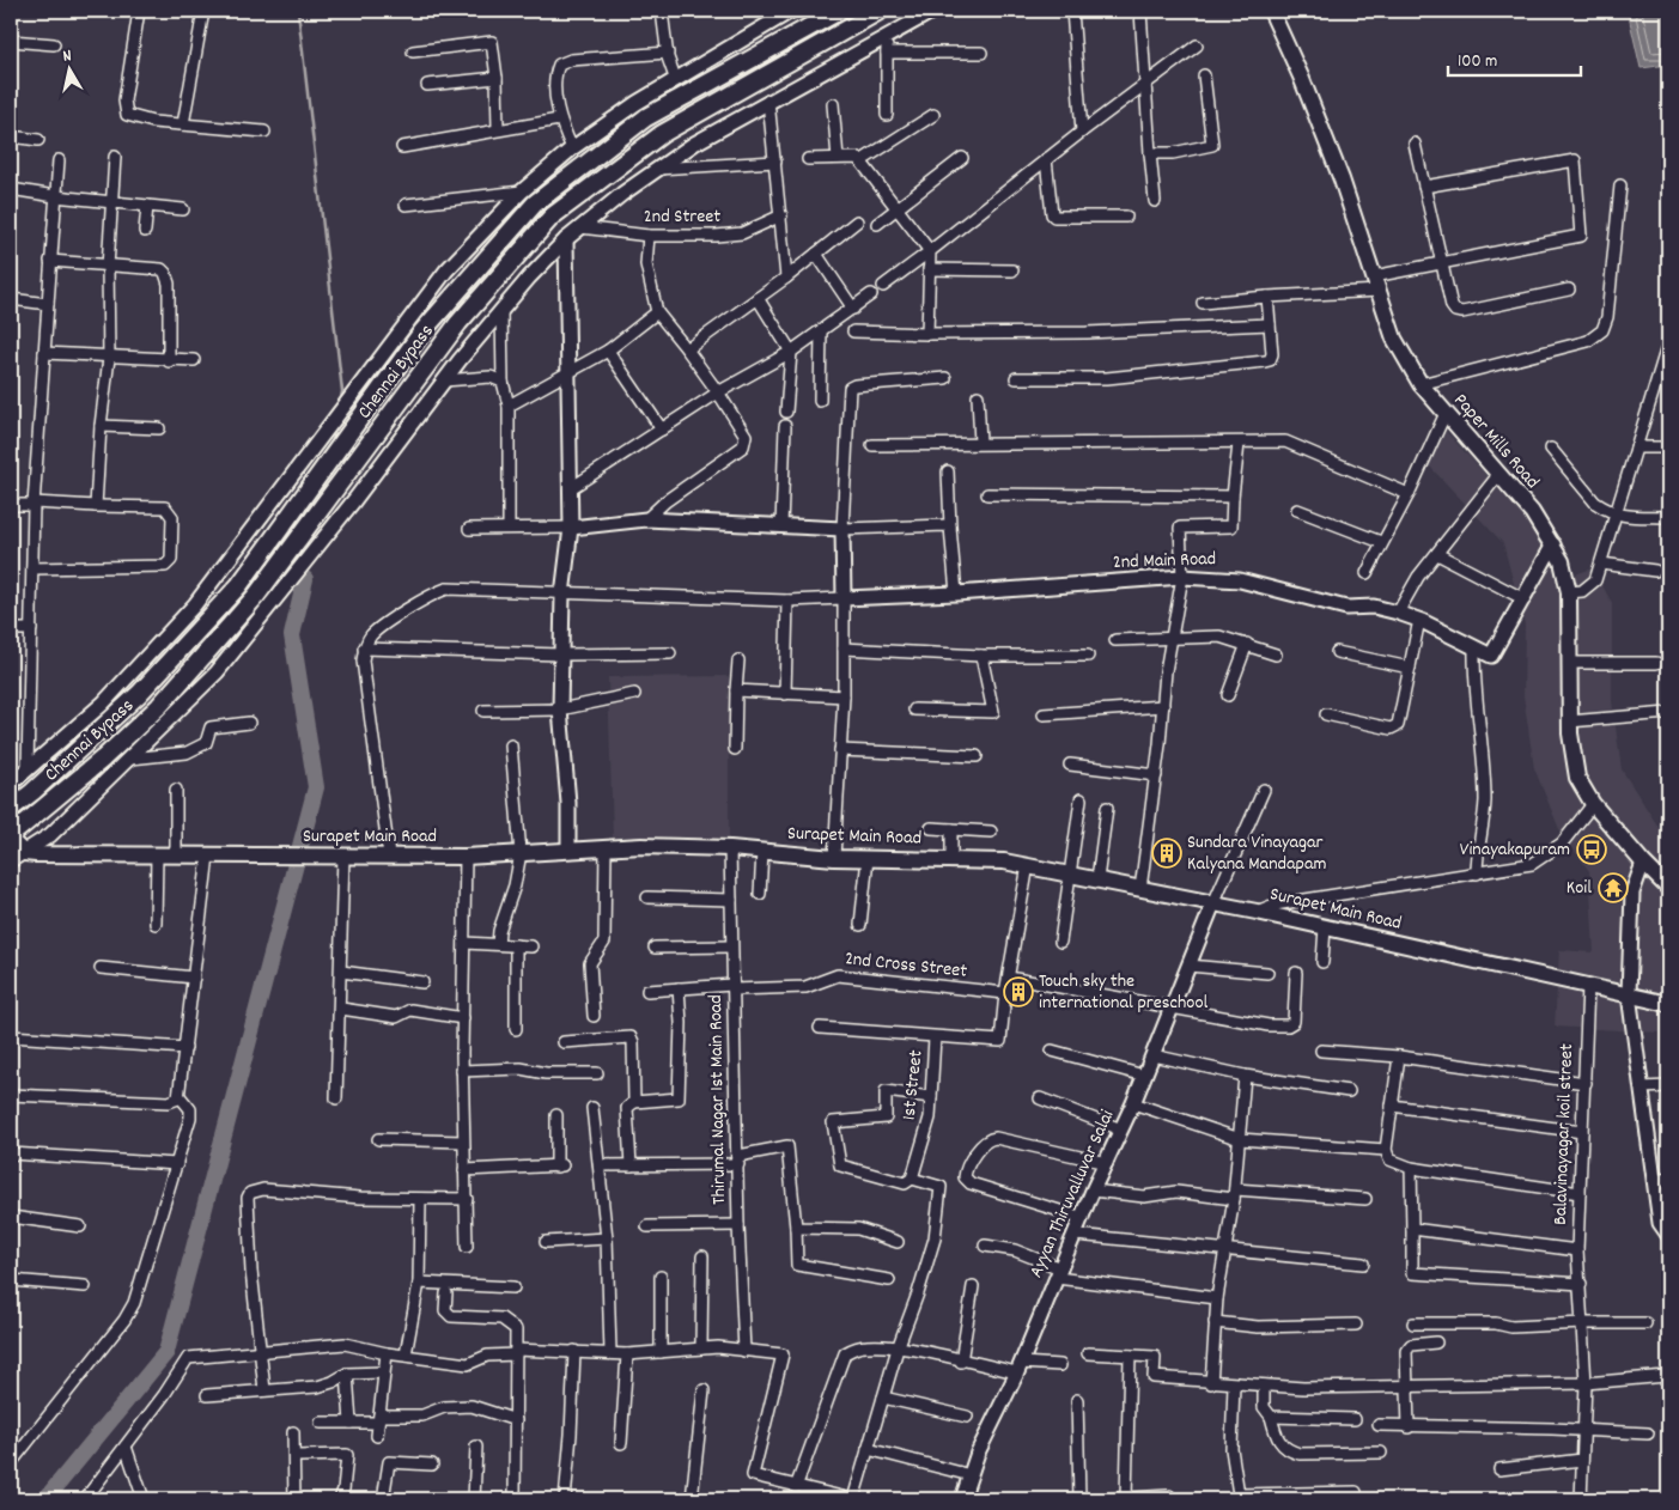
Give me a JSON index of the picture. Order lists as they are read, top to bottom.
{
  "streets": {
    "highway": ["Chennai Bypass"],
    "main road": ["Paper Mills Road", "Surapet Main Road"],
    "street": [
      "2nd Street",
      "2nd Main Road",
      "2nd Cross Street",
      "1st Street",
      "Thirumal Nagar 1st Main Road",
      "Balavinayagar koil street",
      "Ayyan Thiruvalluvar Salai"
    ]
  },
  "crossings": [
    ["Chennai Bypass", "Surapet Main Road"],
    ["Surapet Main Road", "1st Street"],
    ["Surapet Main Road", "Thirumal Nagar 1st Main Road"],
    ["Surapet Main Road", "Balavinayagar koil street"],
    ["Surapet Main Road", "Ayyan Thiruvalluvar Salai"],
    ["2nd Cross Street", "1st Street"],
    ["2nd Cross Street", "Thirumal Nagar 1st Main Road"]
  ],
  "places": {
    "bus stop": ["Vinayakapuram"],
    "building": ["Sundara Vinayagar Kalyana Mandapam", "Touch sky the international preschool"],
    "temple": ["Koil"]
  },
  "scale_bar": "100 m",
  "north": "top"
}
